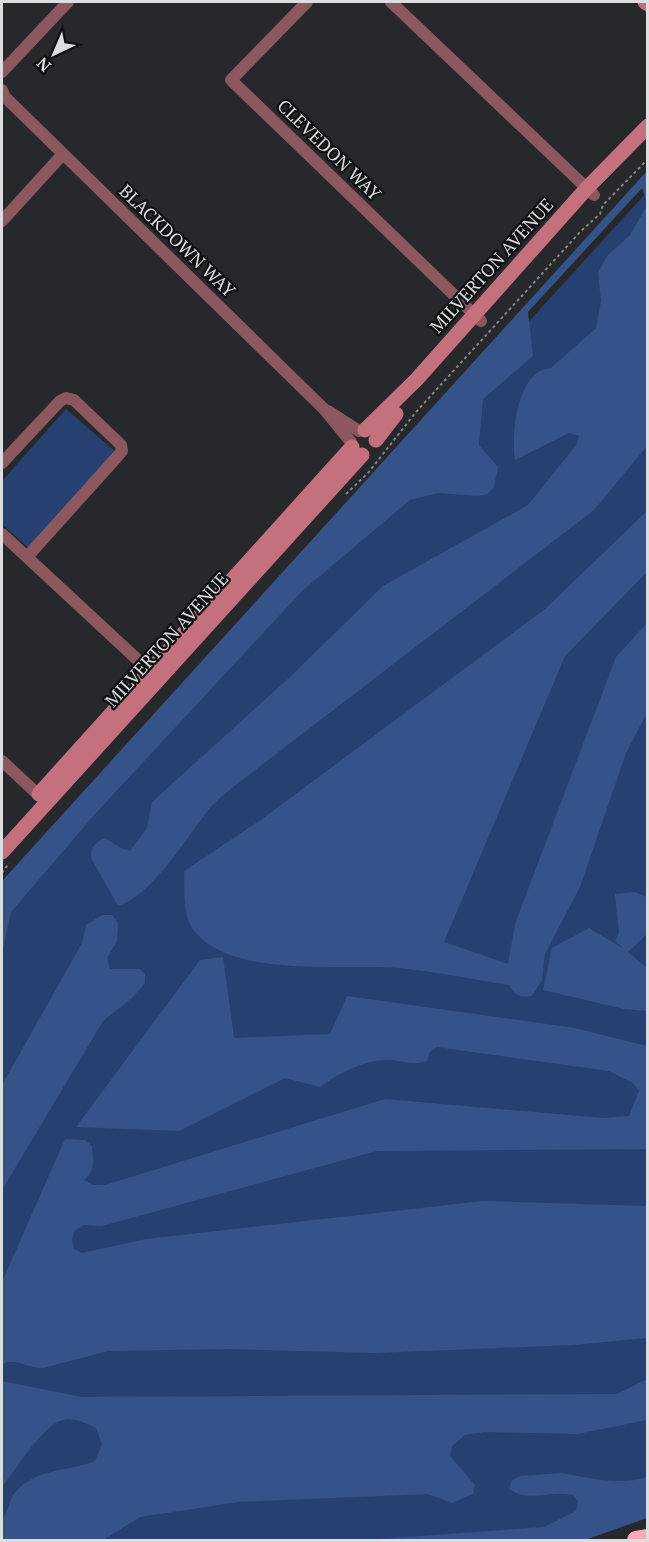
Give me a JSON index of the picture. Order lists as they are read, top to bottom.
{
  "streets": {
    "street": ["CLEVEDON WAY", "BLACKDOWN WAY", "MILVERTON AVENUE"]
  },
  "crossings": [
    ["CLEVEDON WAY", "MILVERTON AVENUE"],
    ["BLACKDOWN WAY", "MILVERTON AVENUE"]
  ],
  "north": "bottom left"
}
